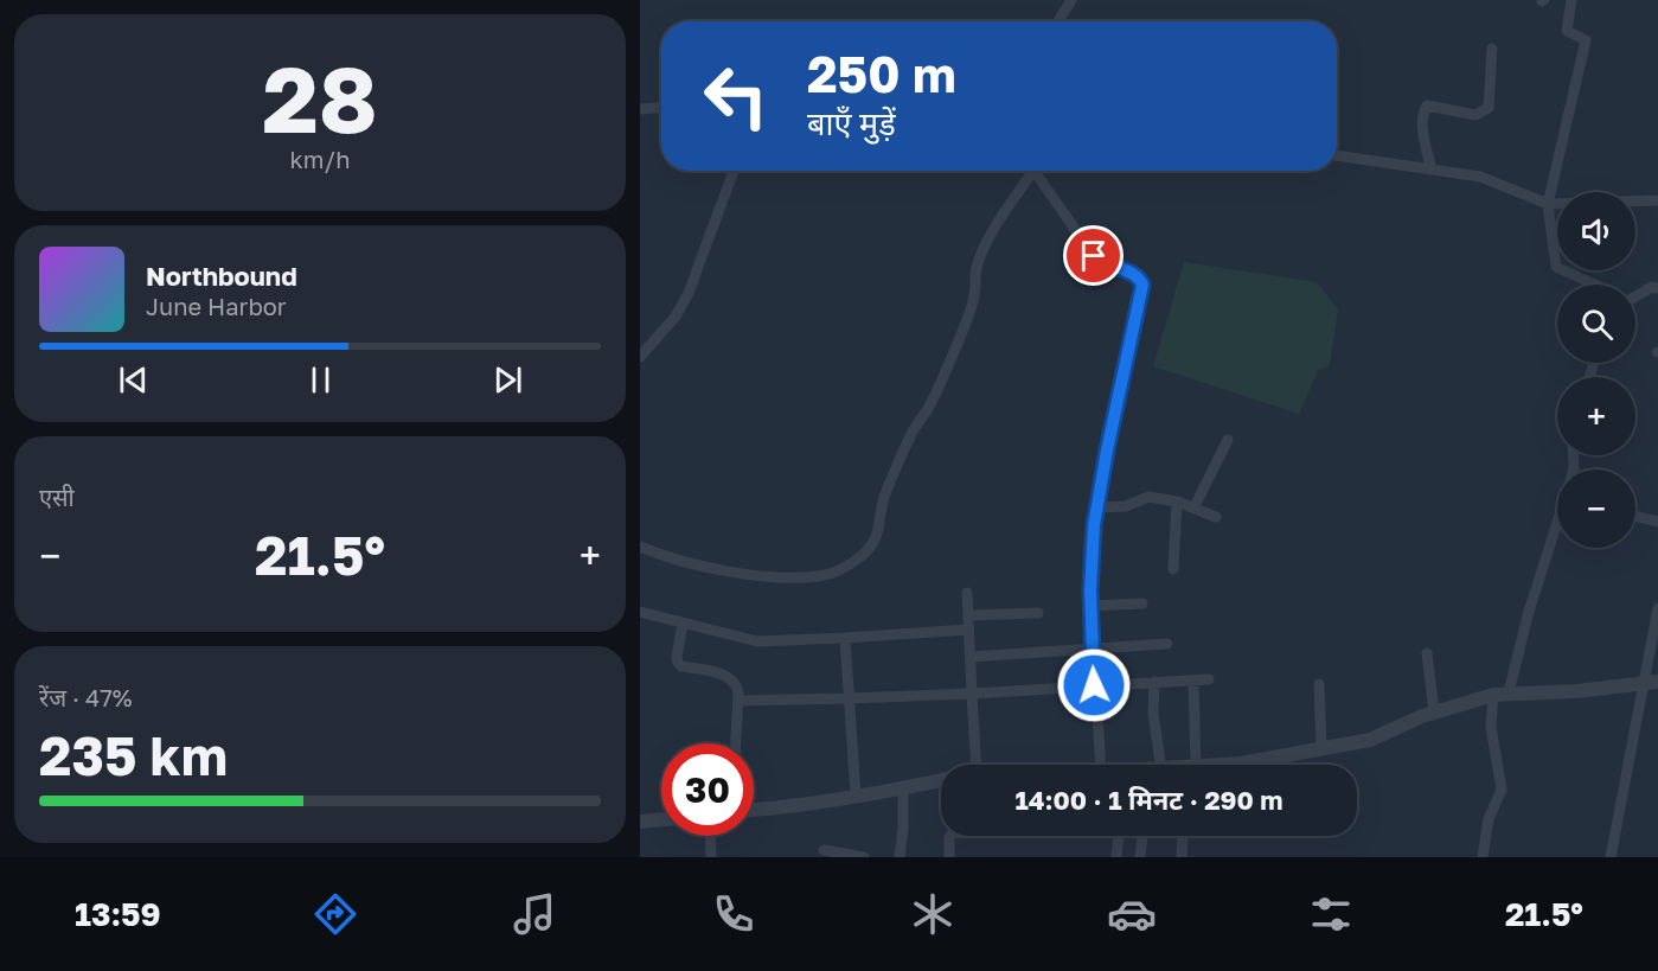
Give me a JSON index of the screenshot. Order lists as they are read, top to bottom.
{
  "page": {
    "tile": [
      ["28", "km/h"],
      "एसी",
      ["रेंज · 47%", "235 km"]
    ],
    "turn": ["250 m", "बाएँ मुड़ें"],
    "map_buttons": ["+", "−"],
    "song": ["Northbound", "June Harbor"],
    "heat": ["−", "21.5°", "+"],
    "limit": "30",
    "trip": "14:00 · 1 मिनट · 290 m",
    "tabs": ["13:59", "21.5°"]
  }
}
